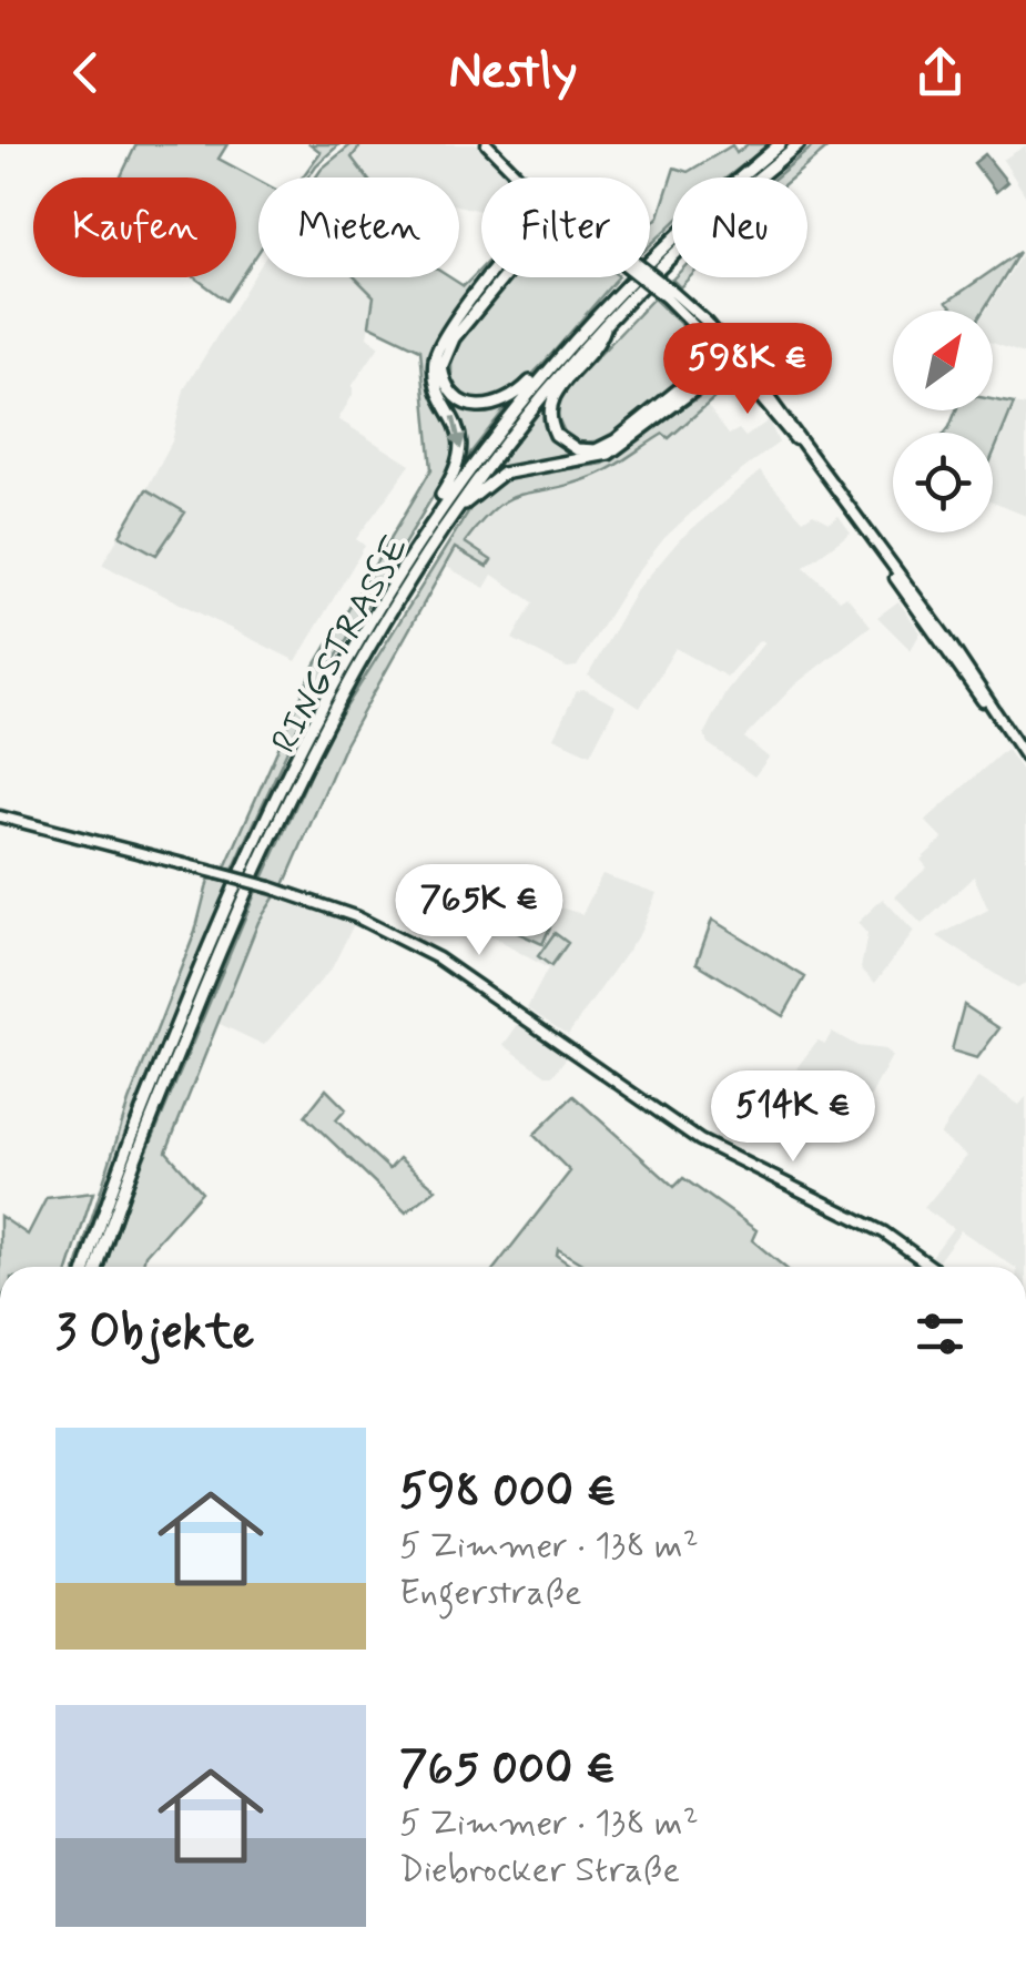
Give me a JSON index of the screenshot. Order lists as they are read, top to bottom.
{
  "streets": {
    "highway": ["RINGSTRASSE"]
  },
  "north": "top right",
  "page": {
    "header": "Nestly",
    "chip": [
      "Kaufen",
      "Mieten",
      "Filter",
      "Neu"
    ],
    "price": ["598K €", "765K €", "514K €"],
    "heading": "3 Objekte",
    "list": [
      {
        "name": "598 000 €",
        "note": "5 Zimmer · 138 m² · Engerstraße"
      },
      {
        "name": "765 000 €",
        "note": "5 Zimmer · 138 m² · Diebrocker Straße"
      }
    ]
  }
}
